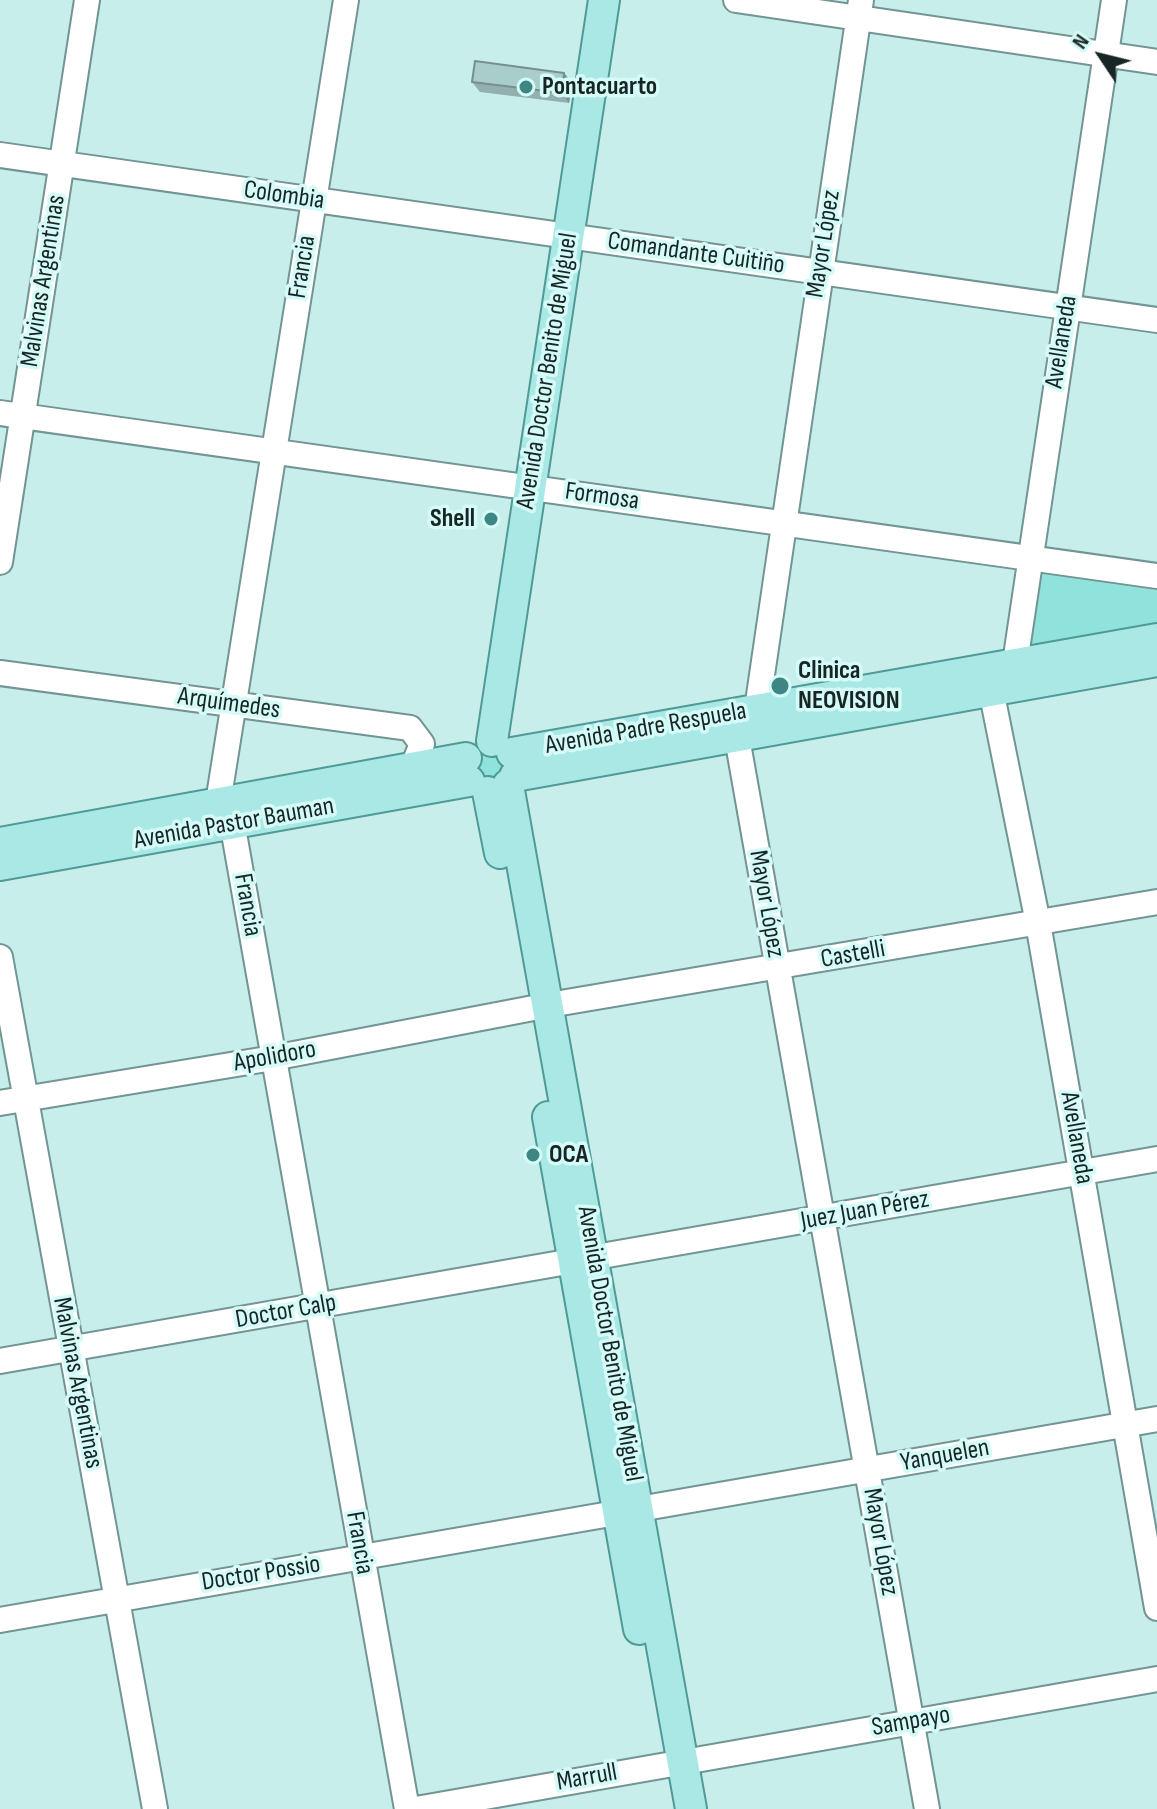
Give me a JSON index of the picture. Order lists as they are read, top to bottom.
{
  "streets": {
    "main road": ["Avenida Doctor Benito de Miguel", "Avenida Padre Respuela", "Avenida Pastor Bauman"],
    "street": [
      "Colombia",
      "Mayor López",
      "Comandante Cuitiño",
      "Francia",
      "Malvinas Argentinas",
      "Avellaneda",
      "Formosa",
      "Arquímedes",
      "Castelli",
      "Apolidoro",
      "Juez Juan Pérez",
      "Doctor Calp",
      "Yanquelen",
      "Doctor Possio",
      "Sampayo",
      "Marrull"
    ]
  },
  "crossings": [
    ["Colombia", "Comandante Cuitiño"],
    ["Colombia", "Francia"],
    ["Colombia", "Malvinas Argentinas"],
    ["Colombia", "Avenida Doctor Benito de Miguel"],
    ["Mayor López", "Comandante Cuitiño"],
    ["Mayor López", "Formosa"],
    ["Mayor López", "Avenida Padre Respuela"],
    ["Mayor López", "Castelli"],
    ["Mayor López", "Juez Juan Pérez"],
    ["Mayor López", "Yanquelen"],
    ["Mayor López", "Sampayo"],
    ["Comandante Cuitiño", "Avellaneda"],
    ["Comandante Cuitiño", "Avenida Doctor Benito de Miguel"],
    ["Francia", "Formosa"],
    ["Francia", "Arquímedes"],
    ["Francia", "Avenida Pastor Bauman"],
    ["Francia", "Apolidoro"],
    ["Francia", "Doctor Calp"],
    ["Francia", "Doctor Possio"],
    ["Malvinas Argentinas", "Formosa"],
    ["Malvinas Argentinas", "Apolidoro"],
    ["Malvinas Argentinas", "Doctor Calp"],
    ["Malvinas Argentinas", "Doctor Possio"],
    ["Avellaneda", "Formosa"],
    ["Avellaneda", "Avenida Padre Respuela"],
    ["Avellaneda", "Castelli"],
    ["Avellaneda", "Juez Juan Pérez"],
    ["Avellaneda", "Yanquelen"],
    ["Avenida Doctor Benito de Miguel", "Formosa"],
    ["Avenida Doctor Benito de Miguel", "Avenida Padre Respuela"],
    ["Avenida Doctor Benito de Miguel", "Avenida Pastor Bauman"],
    ["Avenida Doctor Benito de Miguel", "Castelli"],
    ["Avenida Doctor Benito de Miguel", "Apolidoro"],
    ["Avenida Doctor Benito de Miguel", "Juez Juan Pérez"],
    ["Avenida Doctor Benito de Miguel", "Doctor Calp"],
    ["Avenida Doctor Benito de Miguel", "Yanquelen"],
    ["Avenida Doctor Benito de Miguel", "Doctor Possio"],
    ["Avenida Doctor Benito de Miguel", "Sampayo"],
    ["Avenida Doctor Benito de Miguel", "Marrull"],
    ["Arquímedes", "Avenida Pastor Bauman"],
    ["Avenida Padre Respuela", "Avenida Pastor Bauman"],
    ["Castelli", "Apolidoro"],
    ["Juez Juan Pérez", "Doctor Calp"],
    ["Yanquelen", "Doctor Possio"],
    ["Sampayo", "Marrull"]
  ],
  "places": [
    "Pontacuarto",
    "Shell",
    "Clinica NEOVISION",
    "OCA"
  ],
  "north": "top left"
}
